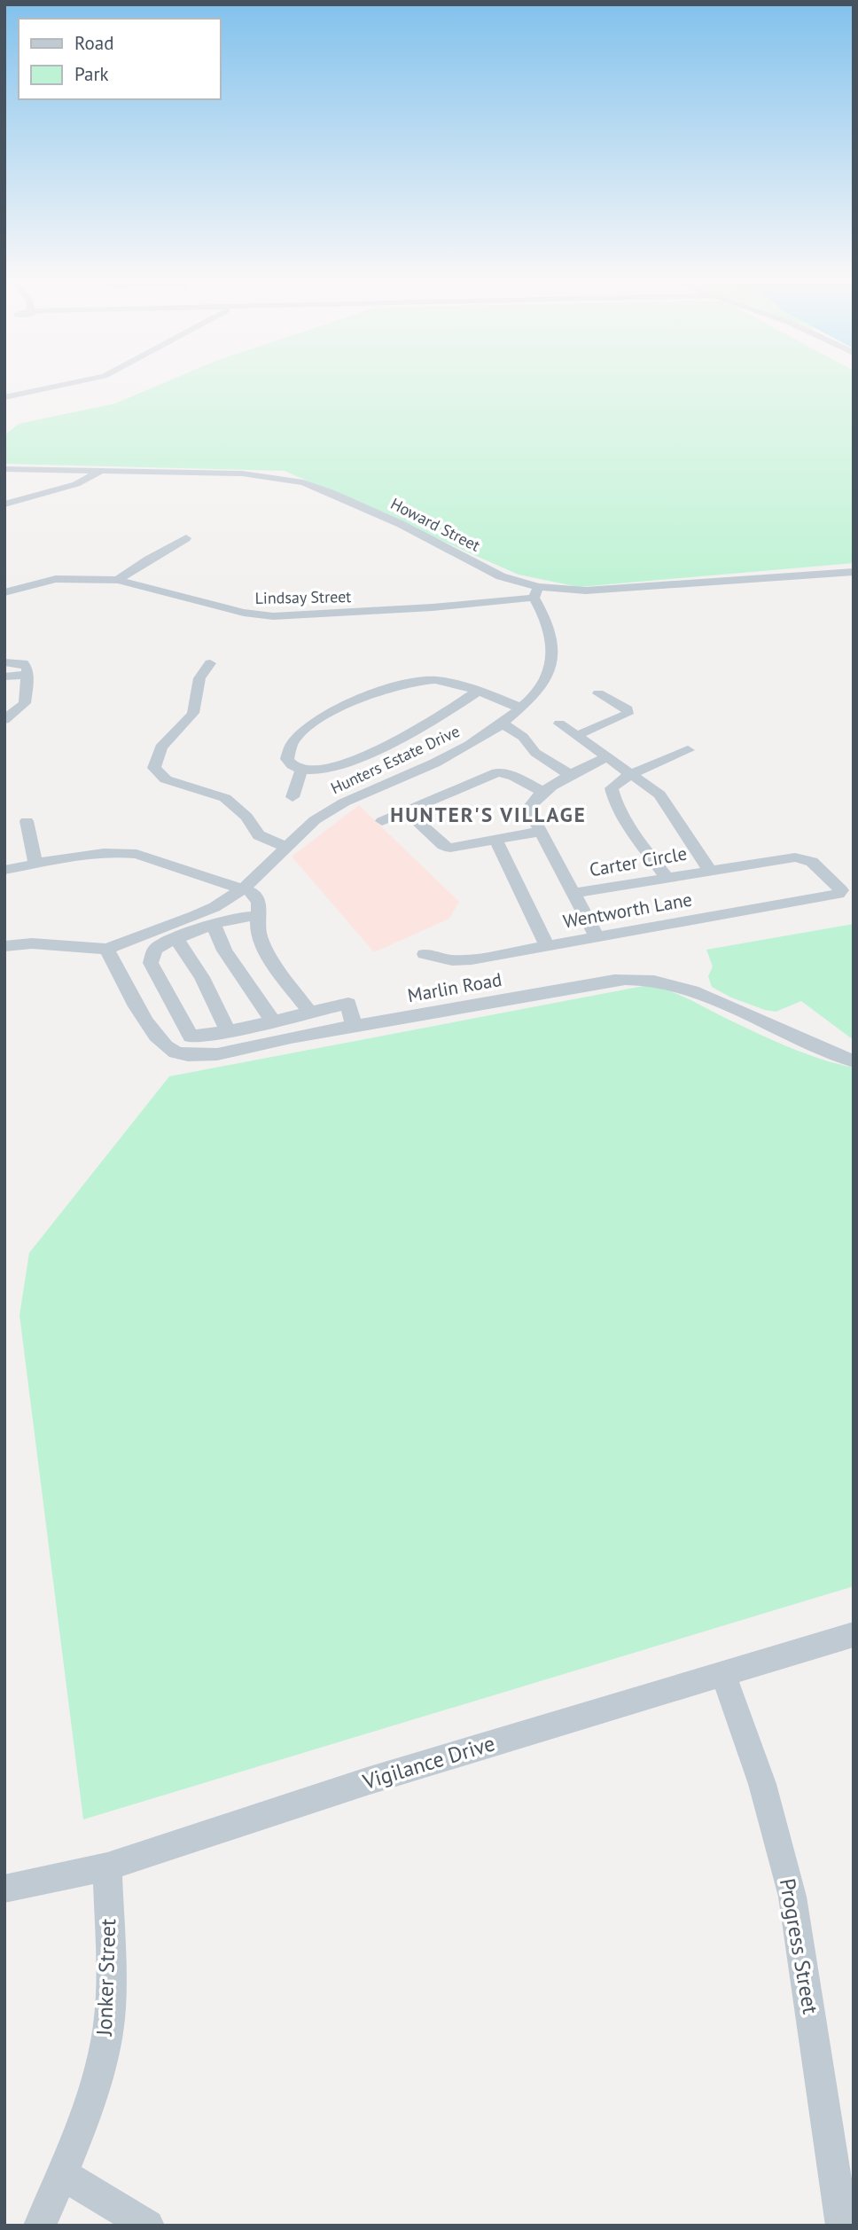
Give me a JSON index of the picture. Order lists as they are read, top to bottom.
{
  "streets": {
    "street": [
      "Howard Street",
      "Lindsay Street",
      "Hunters Estate Drive",
      "Carter Circle",
      "Wentworth Lane",
      "Marlin Road",
      "Vigilance Drive",
      "Progress Street",
      "Jonker Street"
    ]
  },
  "crossings": [
    ["Howard Street", "Lindsay Street"],
    ["Howard Street", "Hunters Estate Drive"],
    ["Lindsay Street", "Hunters Estate Drive"],
    ["Hunters Estate Drive", "Marlin Road"],
    ["Carter Circle", "Wentworth Lane"],
    ["Vigilance Drive", "Progress Street"],
    ["Vigilance Drive", "Jonker Street"]
  ],
  "districts": ["HUNTER'S VILLAGE"],
  "legend": ["Road", "Park"]
}
